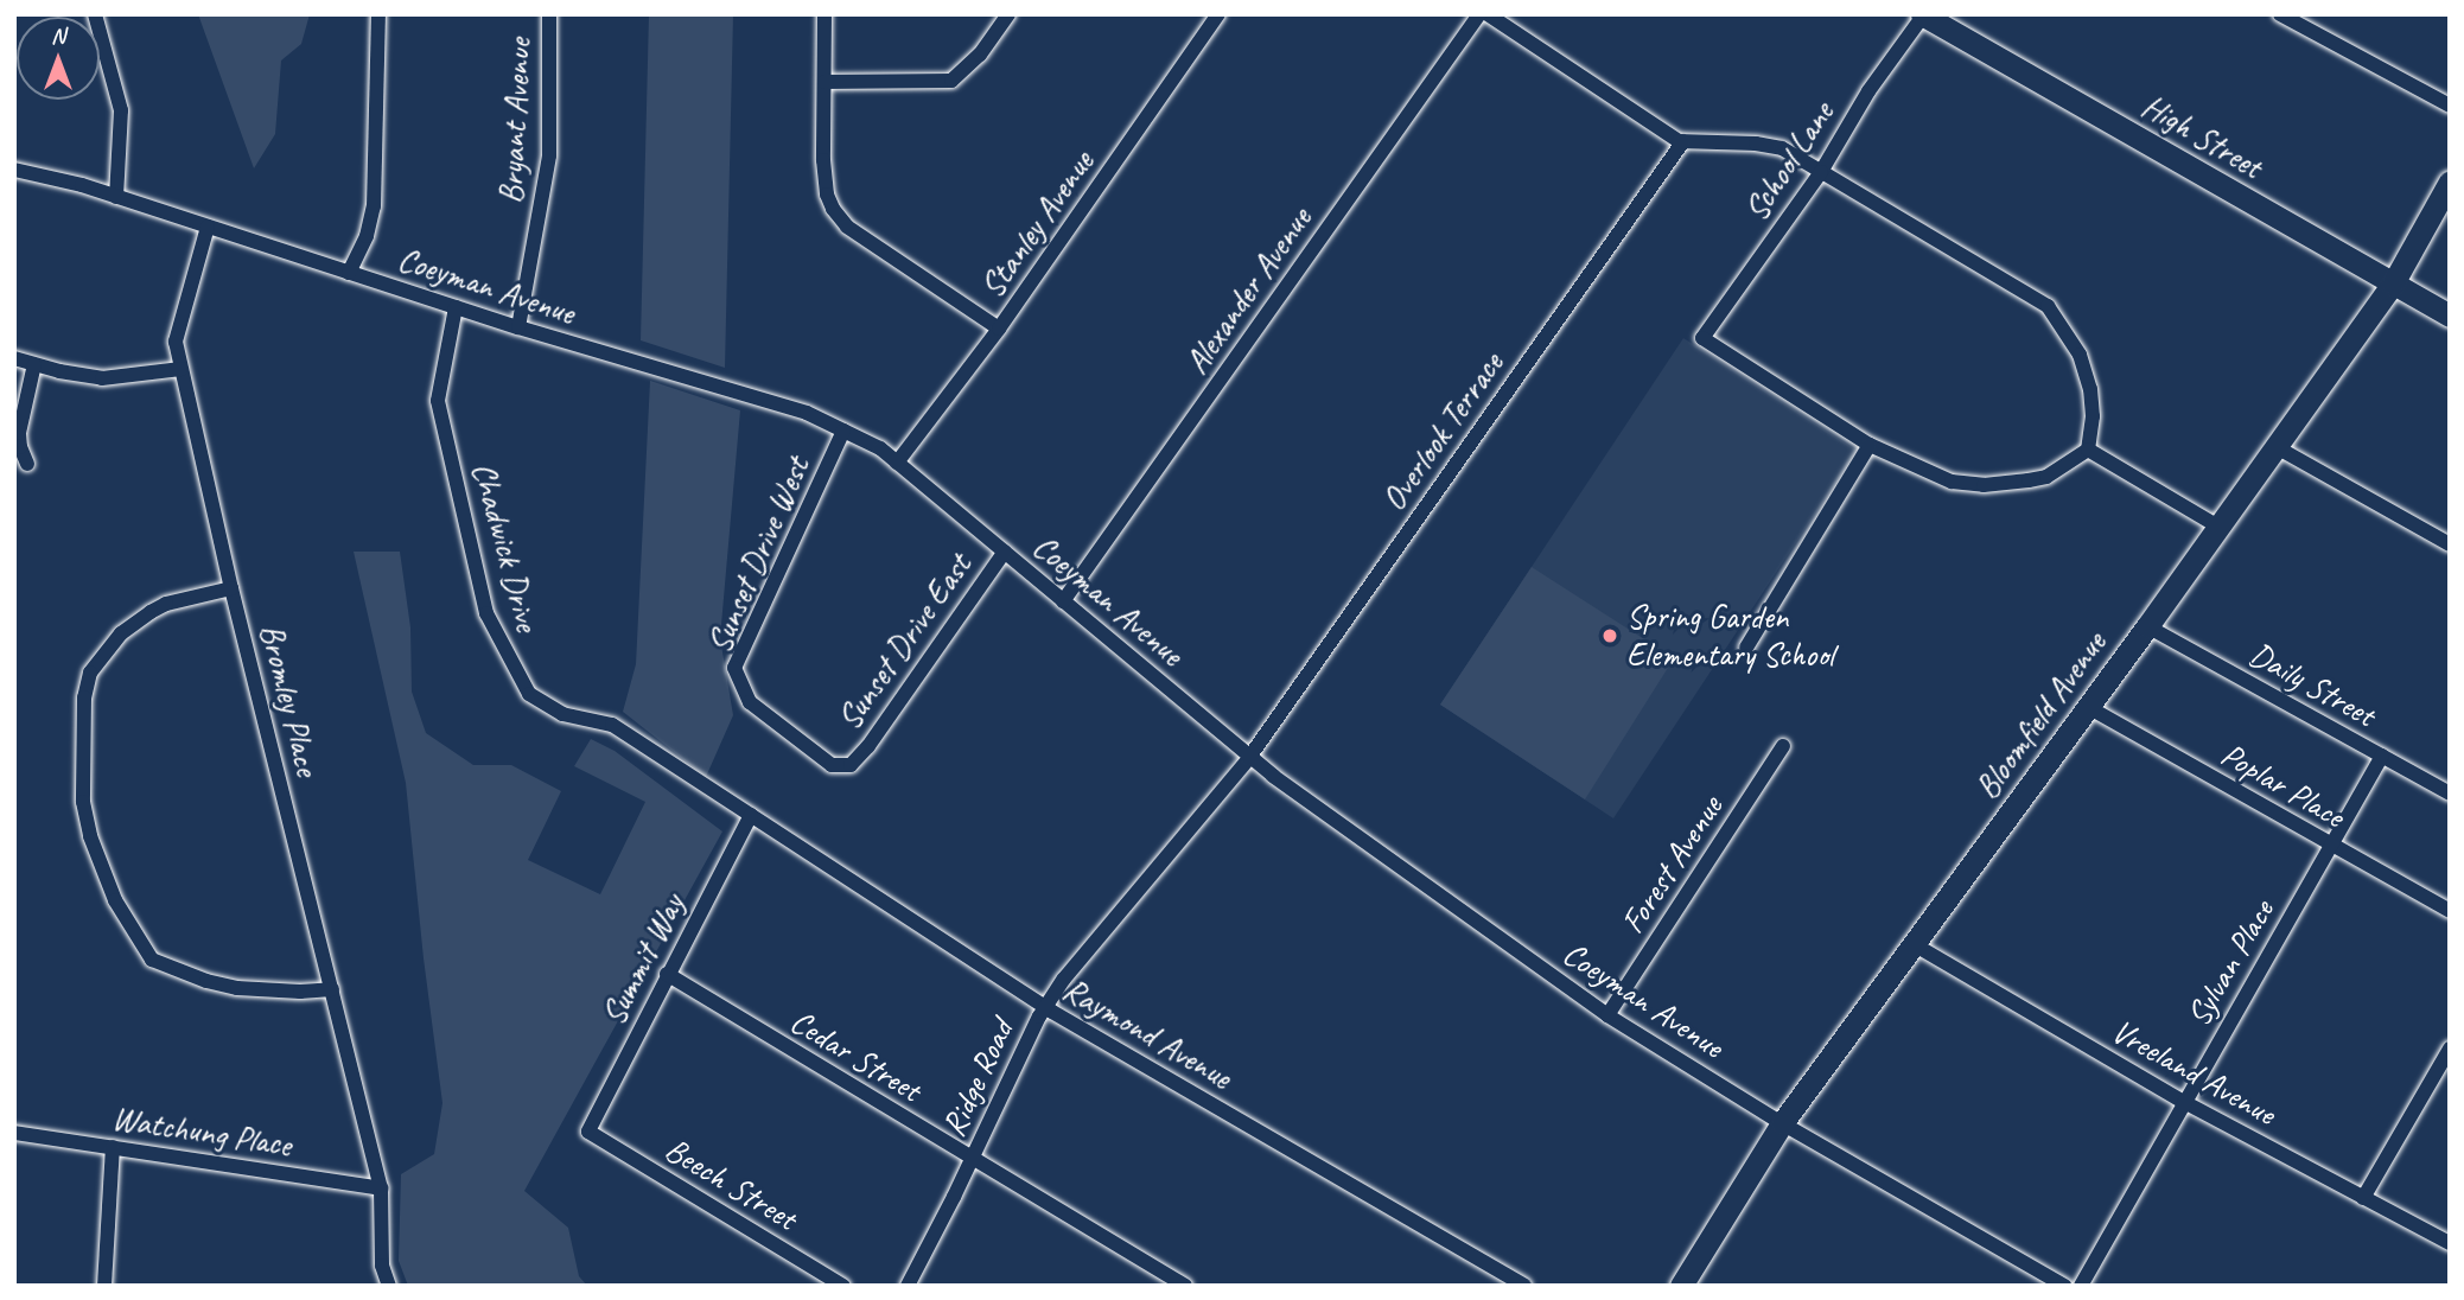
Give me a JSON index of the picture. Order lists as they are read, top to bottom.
{
  "streets": {
    "street": [
      "Bryant Avenue",
      "High Street",
      "School Lane",
      "Stanley Avenue",
      "Coeyman Avenue",
      "Alexander Avenue",
      "Overlook Terrace",
      "Chadwick Drive",
      "Sunset Drive West",
      "Sunset Drive East",
      "Daily Street",
      "Bromley Place",
      "Bloomfield Avenue",
      "Poplar Place",
      "Forest Avenue",
      "Summit Way",
      "Sylvan Place",
      "Raymond Avenue",
      "Cedar Street",
      "Vreeland Avenue",
      "Ridge Road",
      "Watchung Place",
      "Beech Street"
    ]
  },
  "crossings": [
    ["Bryant Avenue", "Coeyman Avenue"],
    ["High Street", "School Lane"],
    ["High Street", "Bloomfield Avenue"],
    ["Stanley Avenue", "Coeyman Avenue"],
    ["Coeyman Avenue", "Alexander Avenue"],
    ["Coeyman Avenue", "Overlook Terrace"],
    ["Coeyman Avenue", "Chadwick Drive"],
    ["Coeyman Avenue", "Sunset Drive West"],
    ["Coeyman Avenue", "Sunset Drive East"],
    ["Coeyman Avenue", "Bromley Place"],
    ["Coeyman Avenue", "Bloomfield Avenue"],
    ["Coeyman Avenue", "Forest Avenue"],
    ["Coeyman Avenue", "Ridge Road"],
    ["Overlook Terrace", "Ridge Road"],
    ["Chadwick Drive", "Summit Way"],
    ["Chadwick Drive", "Raymond Avenue"],
    ["Sunset Drive West", "Sunset Drive East"],
    ["Daily Street", "Bloomfield Avenue"],
    ["Daily Street", "Sylvan Place"],
    ["Bromley Place", "Watchung Place"],
    ["Bloomfield Avenue", "Poplar Place"],
    ["Bloomfield Avenue", "Vreeland Avenue"],
    ["Poplar Place", "Sylvan Place"],
    ["Summit Way", "Raymond Avenue"],
    ["Summit Way", "Cedar Street"],
    ["Summit Way", "Beech Street"],
    ["Sylvan Place", "Vreeland Avenue"],
    ["Raymond Avenue", "Ridge Road"],
    ["Cedar Street", "Ridge Road"]
  ],
  "places": ["Spring Garden Elementary School"],
  "north": "top"
}
